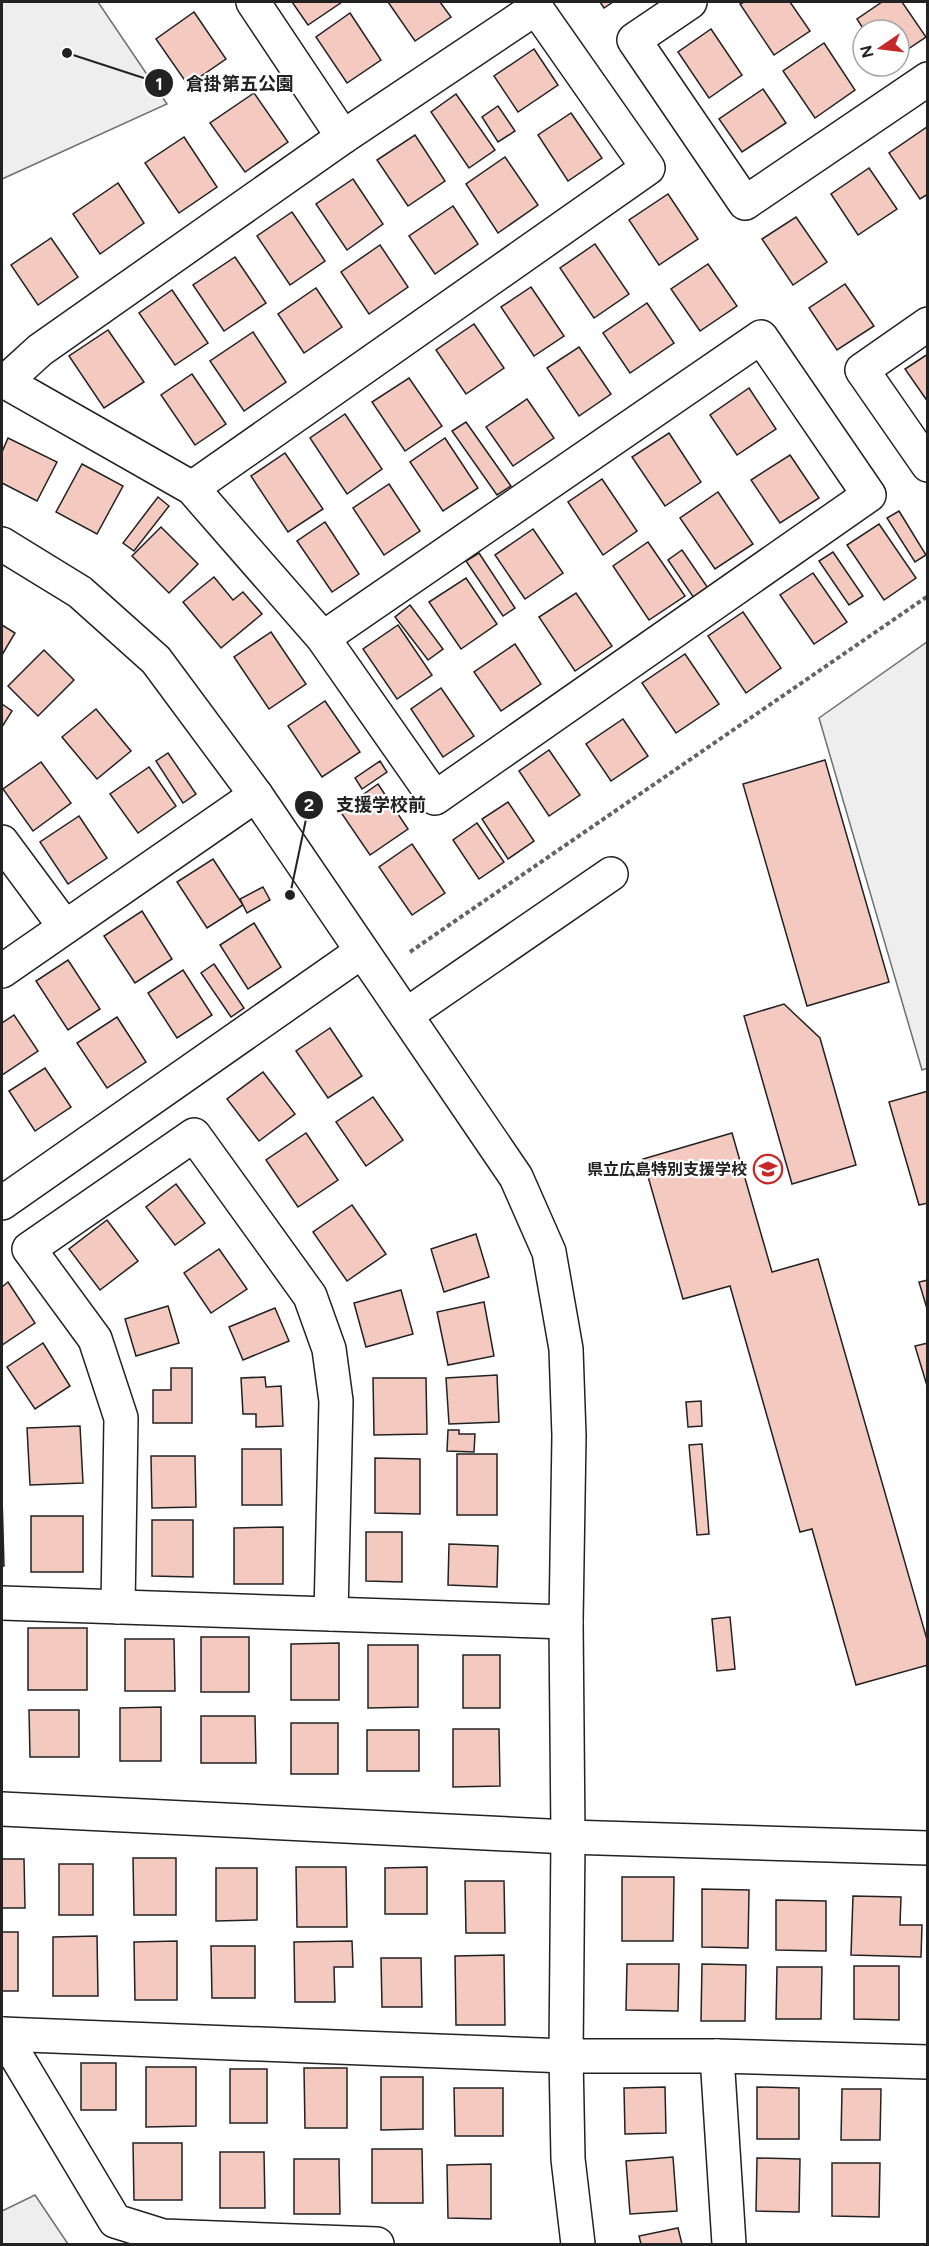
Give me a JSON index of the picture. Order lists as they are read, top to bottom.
{
  "places": {
    "other": ["倉掛第五公園", "支援学校前"],
    "school or university": ["県立広島特別支援学校"]
  },
  "north": "left"
}
